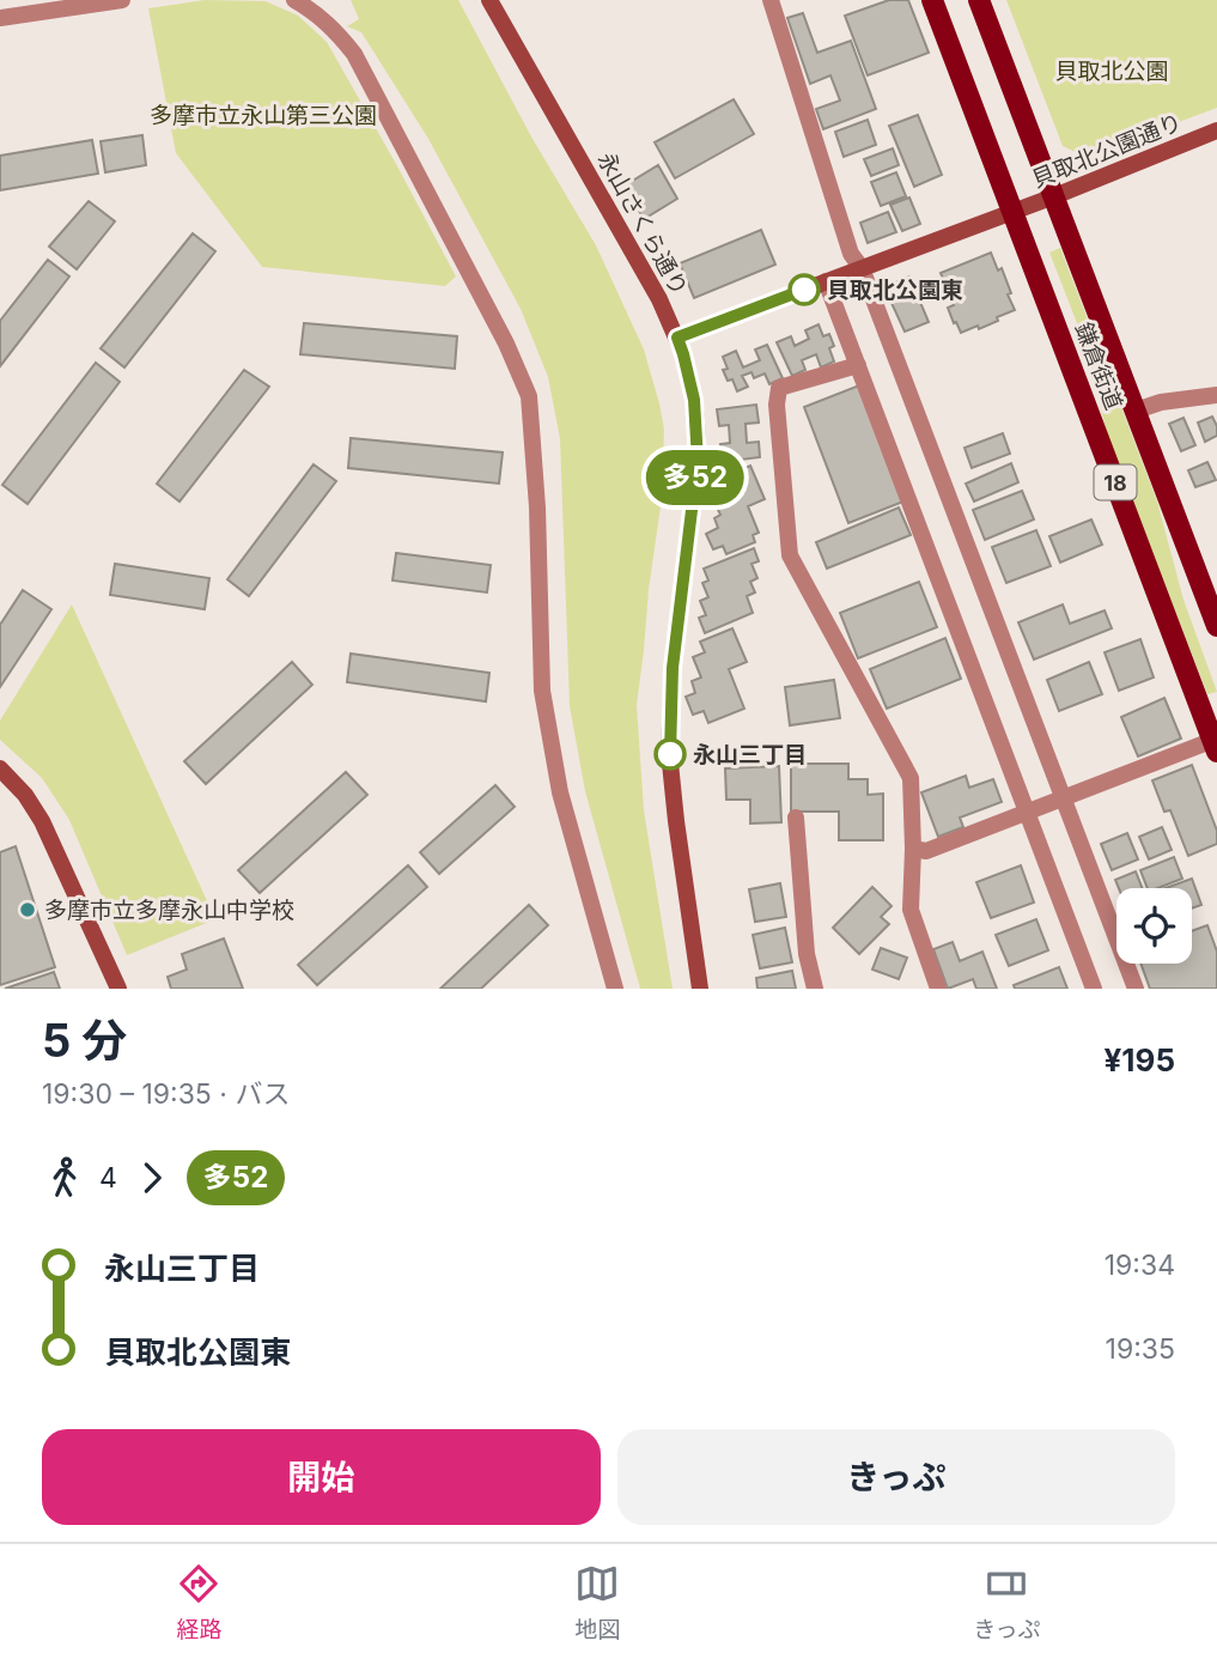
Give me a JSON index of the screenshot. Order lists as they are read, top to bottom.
{
  "streets": {
    "main road": ["鎌倉街道", "18"],
    "street": ["貝取北公園通り", "永山さくら通り"]
  },
  "crossings": [
    ["貝取北公園通り", "永山さくら通り"],
    ["貝取北公園通り", "鎌倉街道"]
  ],
  "parks": ["貝取北公園", "多摩市立永山第三公園"],
  "places": ["貝取北公園東", "永山三丁目", "多摩市立多摩永山中学校"],
  "lines": ["bus line 多52"],
  "page": {
    "on_map": "多52",
    "heading": ["5 分", "19:30 – 19:35 · バス", "¥195"],
    "legs": ["4", "多52"],
    "list": [
      {
        "name": "永山三丁目",
        "value": "19:34"
      },
      {
        "name": "貝取北公園東",
        "value": "19:35"
      }
    ],
    "buttons": ["開始", "きっぷ"],
    "tabs": ["経路", "地図", "きっぷ"]
  }
}
